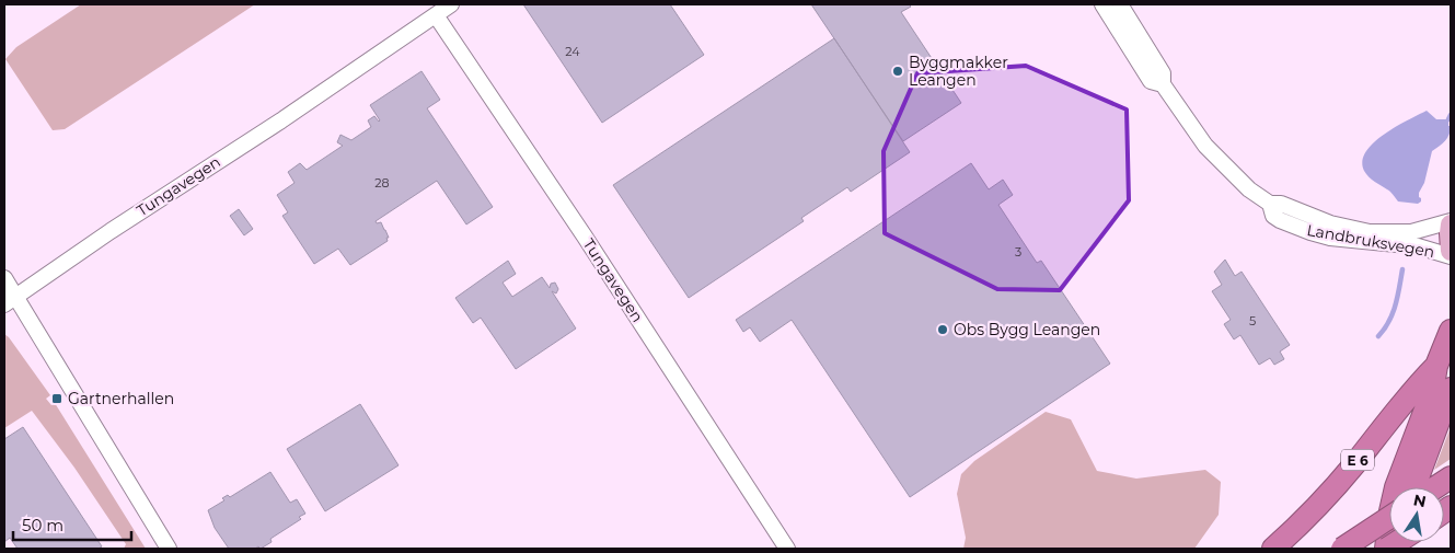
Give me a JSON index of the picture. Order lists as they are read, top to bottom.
{
  "streets": {
    "highway": ["E 6"],
    "street": ["Tungavegen", "Landbruksvegen"]
  },
  "places": {
    "other": ["Byggmakker Leangen", "Obs Bygg Leangen"],
    "transit": ["Gartnerhallen"]
  },
  "house_numbers": [
    "24",
    "28",
    "3",
    "5"
  ],
  "scale_bar": "50 m",
  "north": "top"
}
